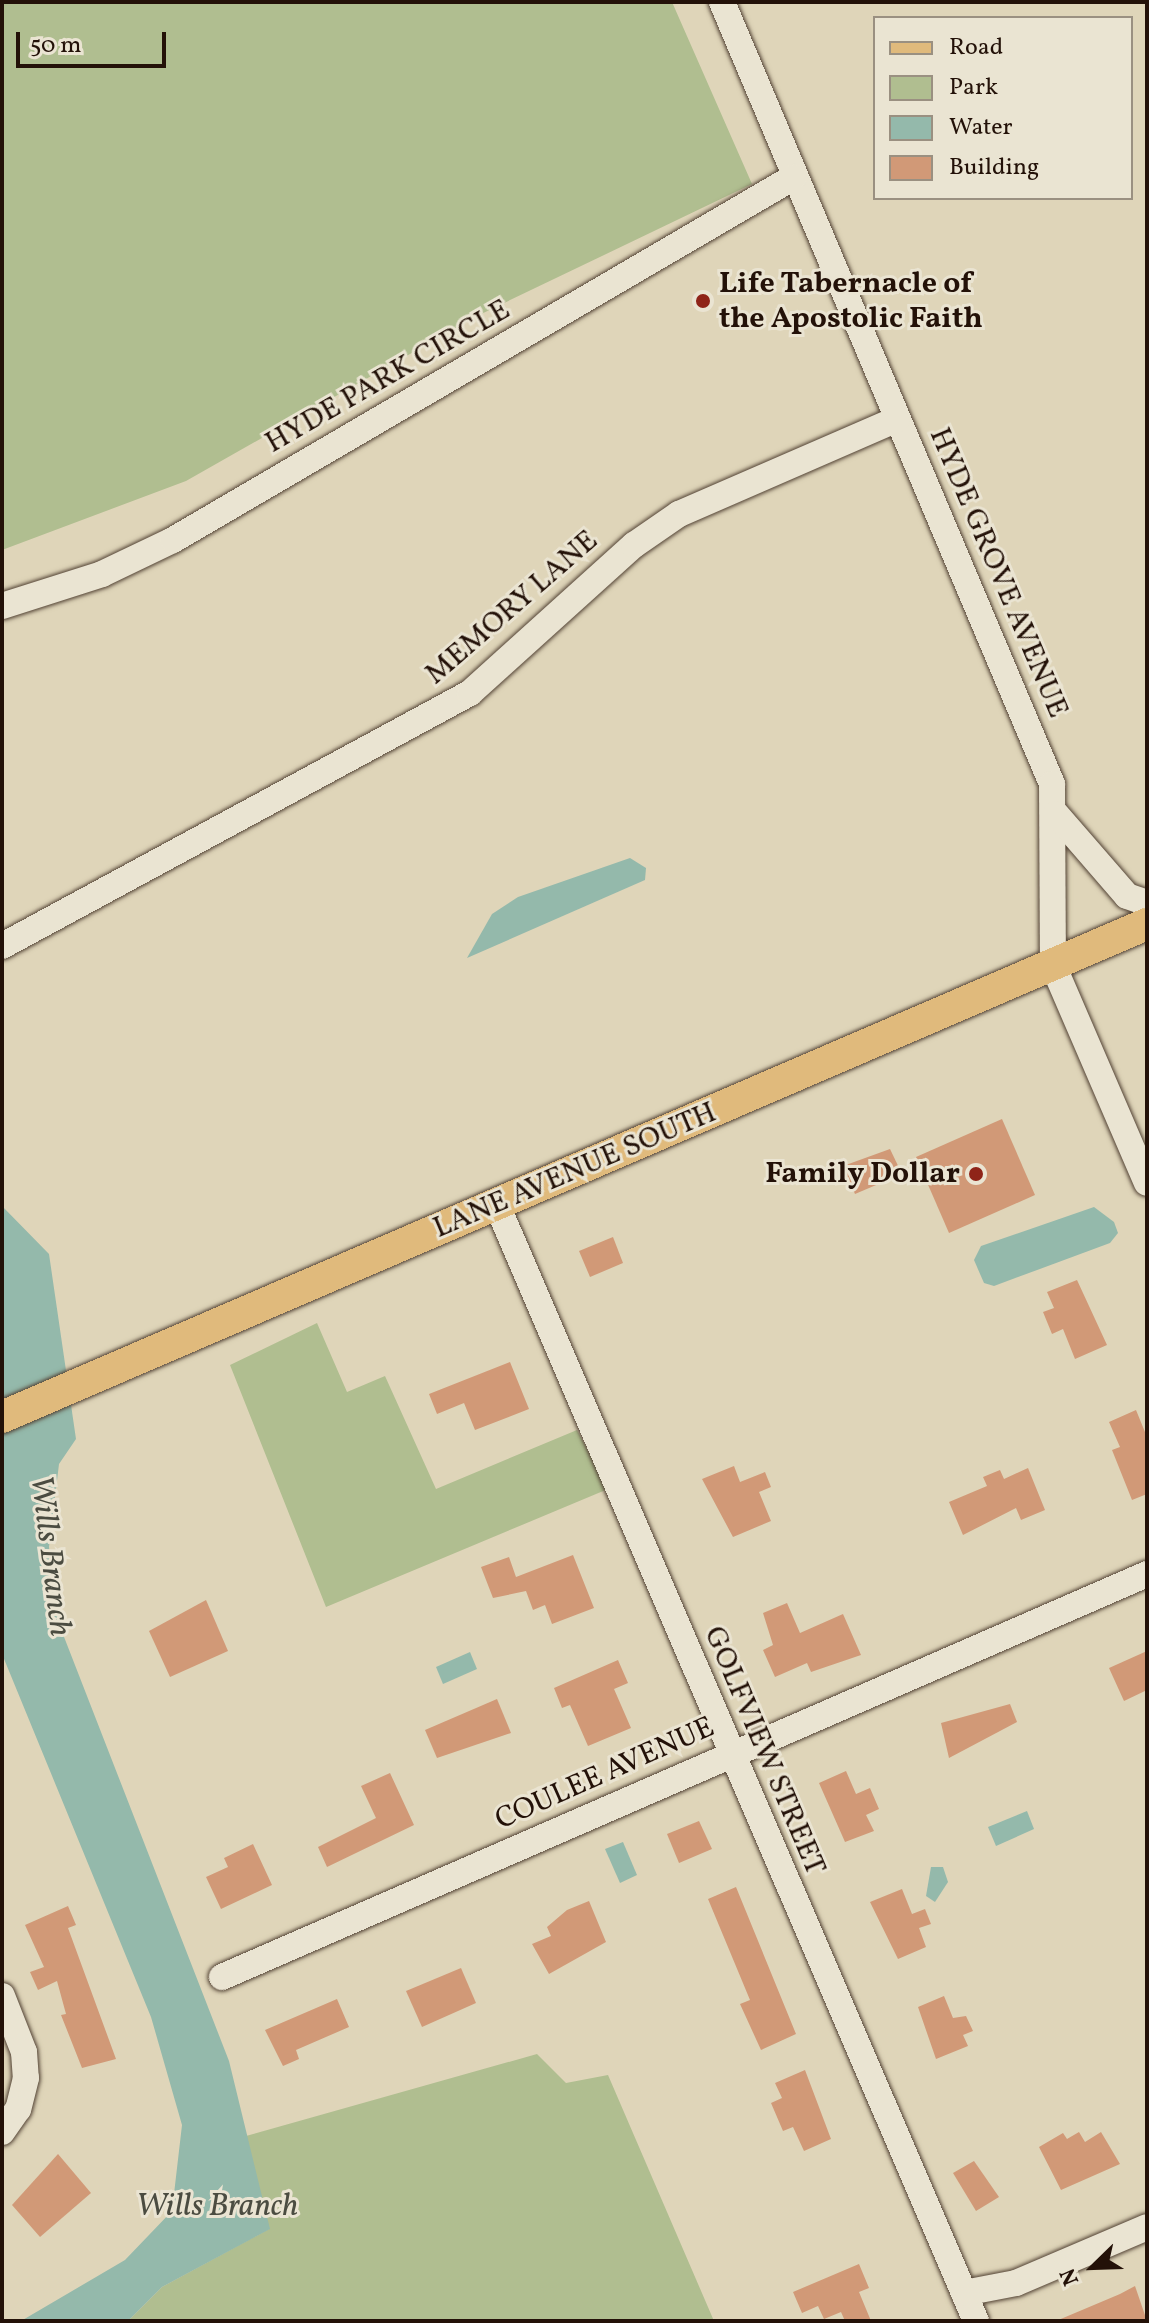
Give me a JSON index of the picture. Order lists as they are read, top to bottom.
{
  "streets": {
    "main road": ["LANE AVENUE SOUTH"],
    "street": [
      "HYDE PARK CIRCLE",
      "HYDE GROVE AVENUE",
      "MEMORY LANE",
      "GOLFVIEW STREET",
      "COULEE AVENUE"
    ]
  },
  "crossings": [
    ["HYDE PARK CIRCLE", "HYDE GROVE AVENUE"],
    ["HYDE GROVE AVENUE", "MEMORY LANE"],
    ["HYDE GROVE AVENUE", "LANE AVENUE SOUTH"],
    ["LANE AVENUE SOUTH", "GOLFVIEW STREET"],
    ["GOLFVIEW STREET", "COULEE AVENUE"]
  ],
  "water": ["Wills Branch"],
  "places": ["Life Tabernacle of the Apostolic Faith", "Family Dollar"],
  "legend": [
    "Road",
    "Park",
    "Water",
    "Building"
  ],
  "scale_bar": "50 m",
  "north": "bottom left"
}
